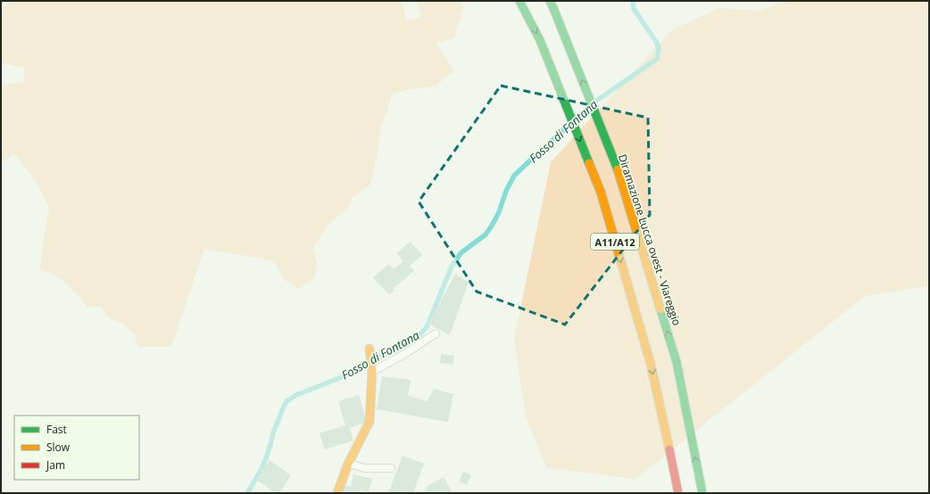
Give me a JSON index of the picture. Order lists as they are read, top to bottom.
{
  "streets": {
    "main road": ["Diramazione Lucca ovest - Viareggio", "A11/A12"]
  },
  "water": ["Fosso di Fontana"],
  "legend": ["Fast", "Slow", "Jam"]
}
